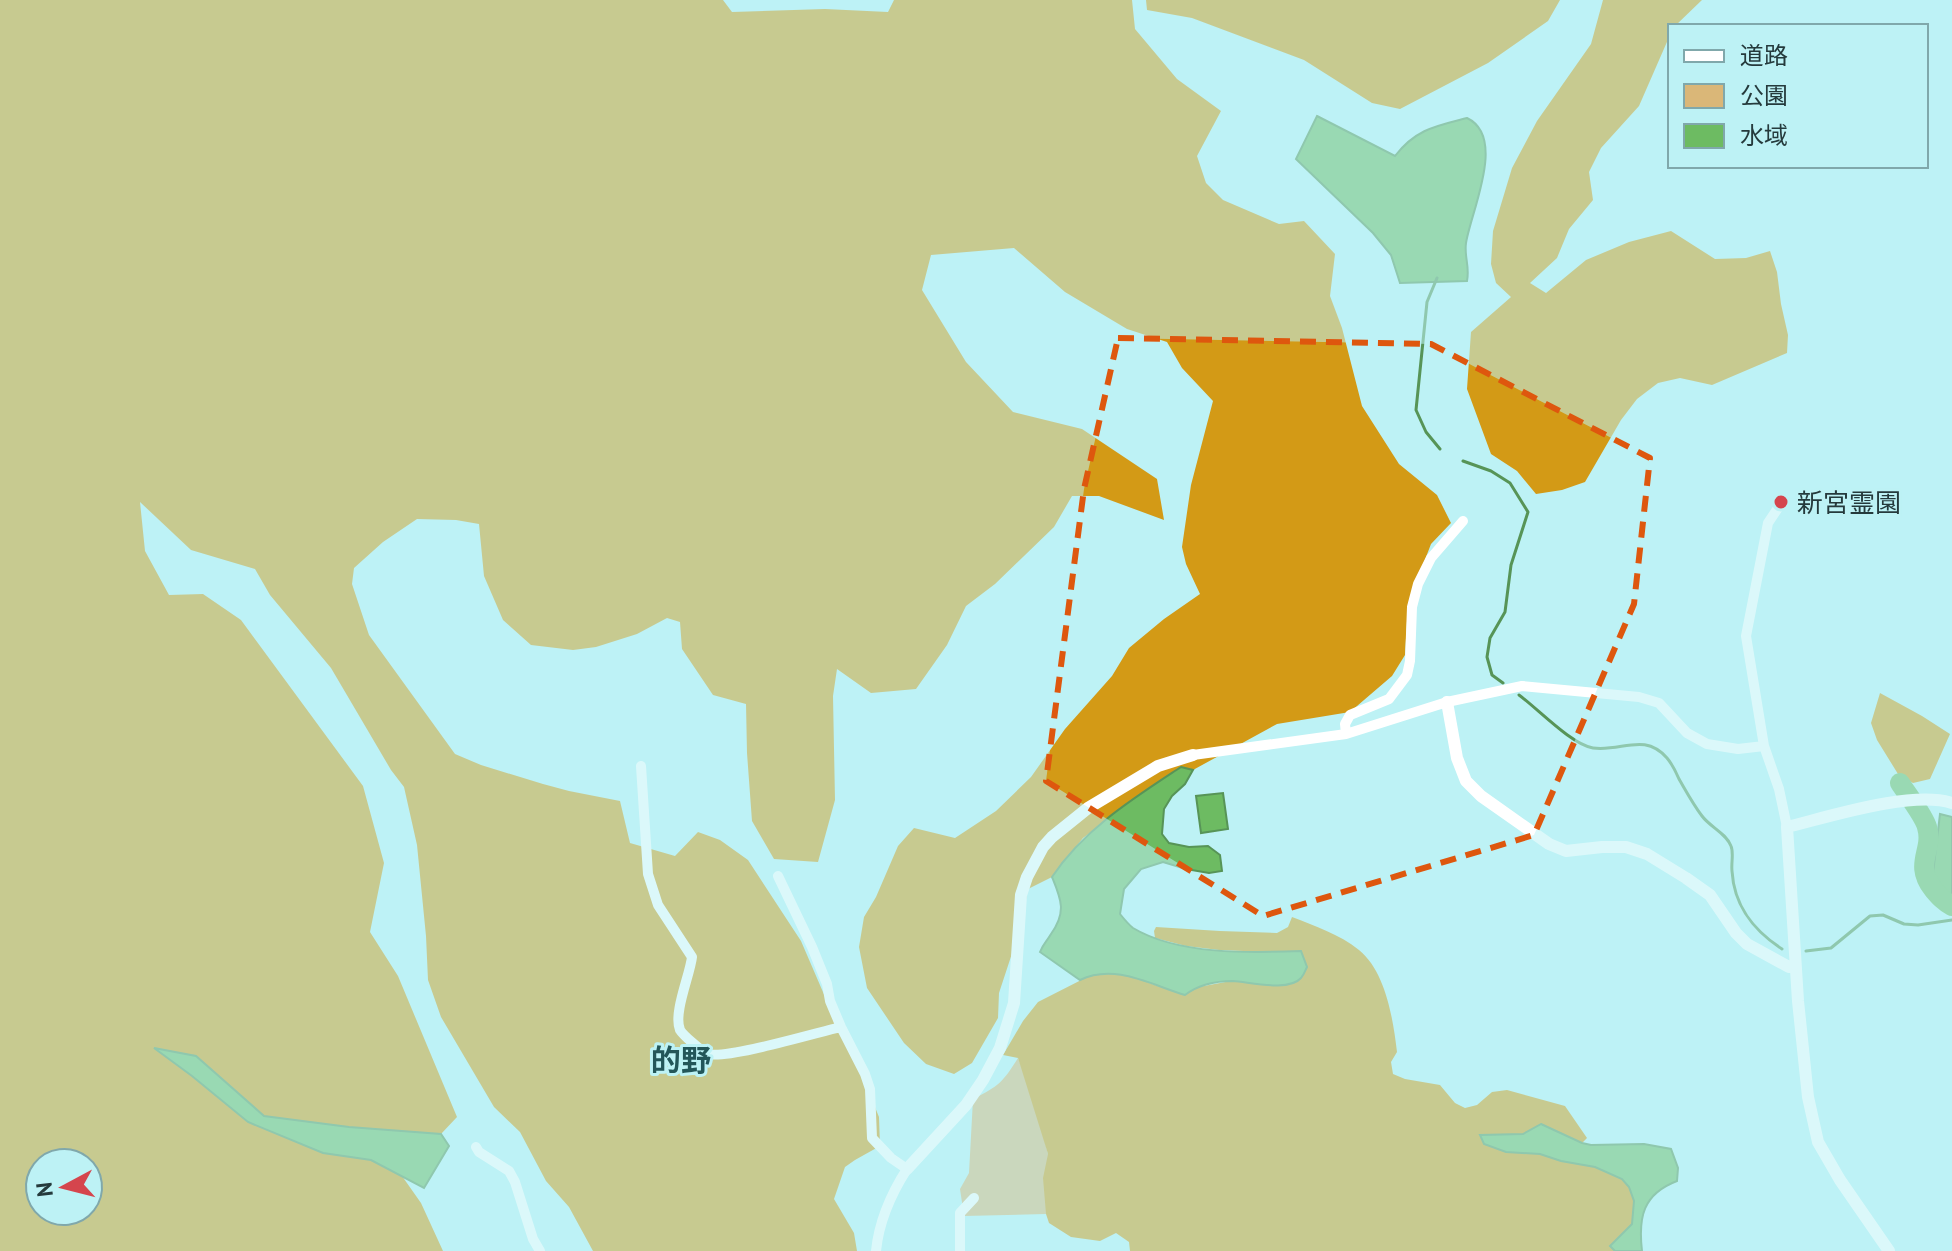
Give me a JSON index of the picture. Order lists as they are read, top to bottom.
{
  "districts": ["的野"],
  "places": ["新宮霊園"],
  "legend": ["道路", "公園", "水域"],
  "north": "left"
}
